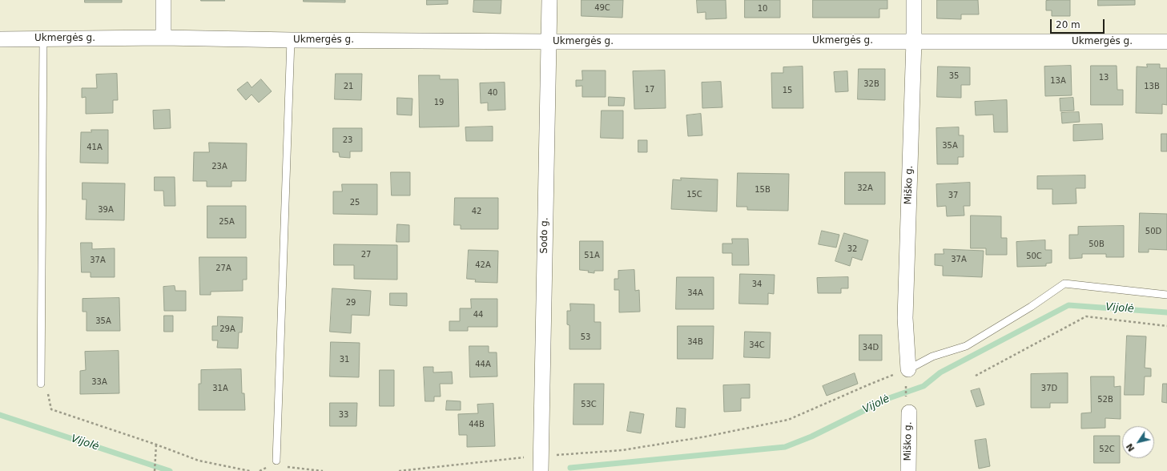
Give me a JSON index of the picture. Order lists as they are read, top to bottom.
{
  "streets": {
    "street": ["Ukmergės g.", "Miško g.", "Sodo g."]
  },
  "crossings": [
    ["Ukmergės g.", "Miško g."],
    ["Ukmergės g.", "Sodo g."]
  ],
  "water": ["Vijolė"],
  "house_numbers": [
    "49C",
    "10",
    "35",
    "13",
    "13A",
    "32B",
    "21",
    "13B",
    "17",
    "15",
    "40",
    "19",
    "23",
    "35A",
    "41A",
    "23A",
    "32A",
    "15B",
    "15C",
    "37",
    "25",
    "39A",
    "42",
    "25A",
    "50D",
    "50B",
    "32",
    "27",
    "51A",
    "50C",
    "37A",
    "37A",
    "42A",
    "27A",
    "34",
    "34A",
    "29",
    "44",
    "35A",
    "29A",
    "53",
    "34B",
    "34C",
    "34D",
    "31",
    "44A",
    "33A",
    "31A",
    "37D",
    "52B",
    "53C",
    "33",
    "44B",
    "52C"
  ],
  "scale_bar": "20 m",
  "north": "bottom left"
}
